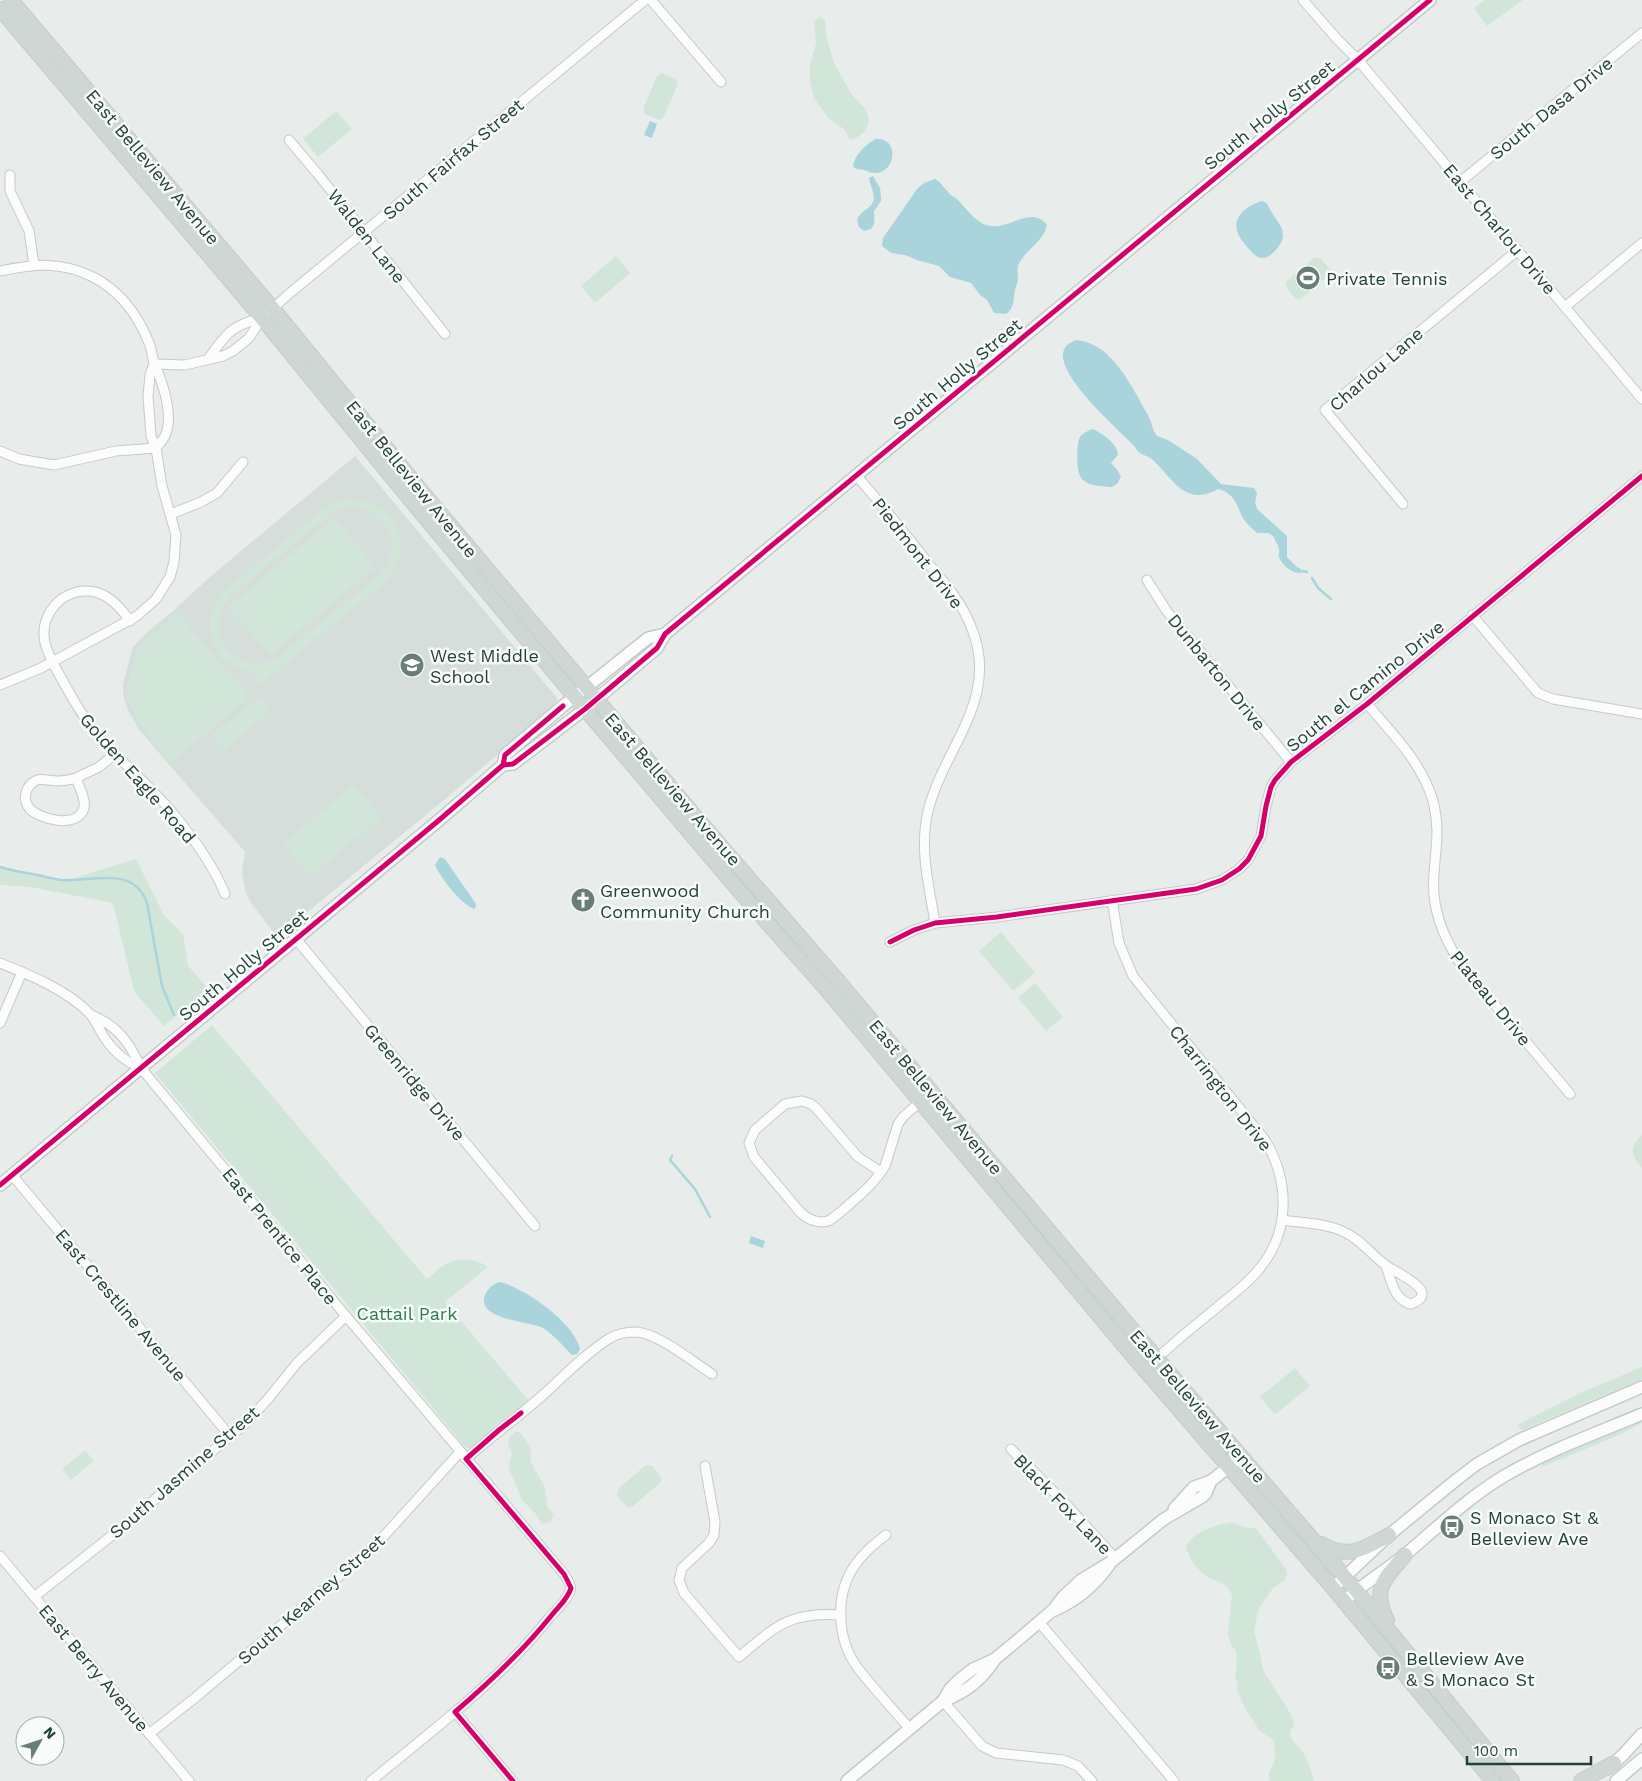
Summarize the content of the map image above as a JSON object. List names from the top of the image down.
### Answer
{
  "streets": {
    "main road": ["East Belleview Avenue"],
    "street": [
      "South Dasa Drive",
      "South Holly Street",
      "South Fairfax Street",
      "East Charlou Drive",
      "Walden Lane",
      "Charlou Lane",
      "Piedmont Drive",
      "Dunbarton Drive",
      "South el Camino Drive",
      "Golden Eagle Road",
      "Plateau Drive",
      "Greenridge Drive",
      "Charrington Drive",
      "East Prentice Place",
      "East Crestline Avenue",
      "South Jasmine Street",
      "Black Fox Lane",
      "South Kearney Street",
      "East Berry Avenue"
    ]
  },
  "crossings": [
    ["South Dasa Drive", "East Charlou Drive"],
    ["South Holly Street", "East Belleview Avenue"],
    ["South Holly Street", "East Charlou Drive"],
    ["South Holly Street", "Piedmont Drive"],
    ["South Holly Street", "Greenridge Drive"],
    ["South Holly Street", "East Prentice Place"],
    ["South Holly Street", "East Crestline Avenue"],
    ["South Fairfax Street", "East Belleview Avenue"],
    ["South Fairfax Street", "Walden Lane"],
    ["East Belleview Avenue", "Charrington Drive"],
    ["East Charlou Drive", "Charlou Lane"],
    ["Piedmont Drive", "South el Camino Drive"],
    ["Dunbarton Drive", "South el Camino Drive"],
    ["South el Camino Drive", "Plateau Drive"],
    ["South el Camino Drive", "Charrington Drive"],
    ["East Prentice Place", "South Jasmine Street"],
    ["East Prentice Place", "South Kearney Street"],
    ["East Crestline Avenue", "South Jasmine Street"],
    ["South Jasmine Street", "East Berry Avenue"],
    ["South Kearney Street", "East Berry Avenue"]
  ],
  "parks": ["Cattail Park"],
  "places": {
    "sports": ["Private Tennis"],
    "school or university": ["West Middle School"],
    "church": ["Greenwood Community Church"],
    "bus stop": ["S Monaco St & Belleview Ave", "Belleview Ave & S Monaco St"]
  },
  "scale_bar": "100 m",
  "north": "top right"
}
